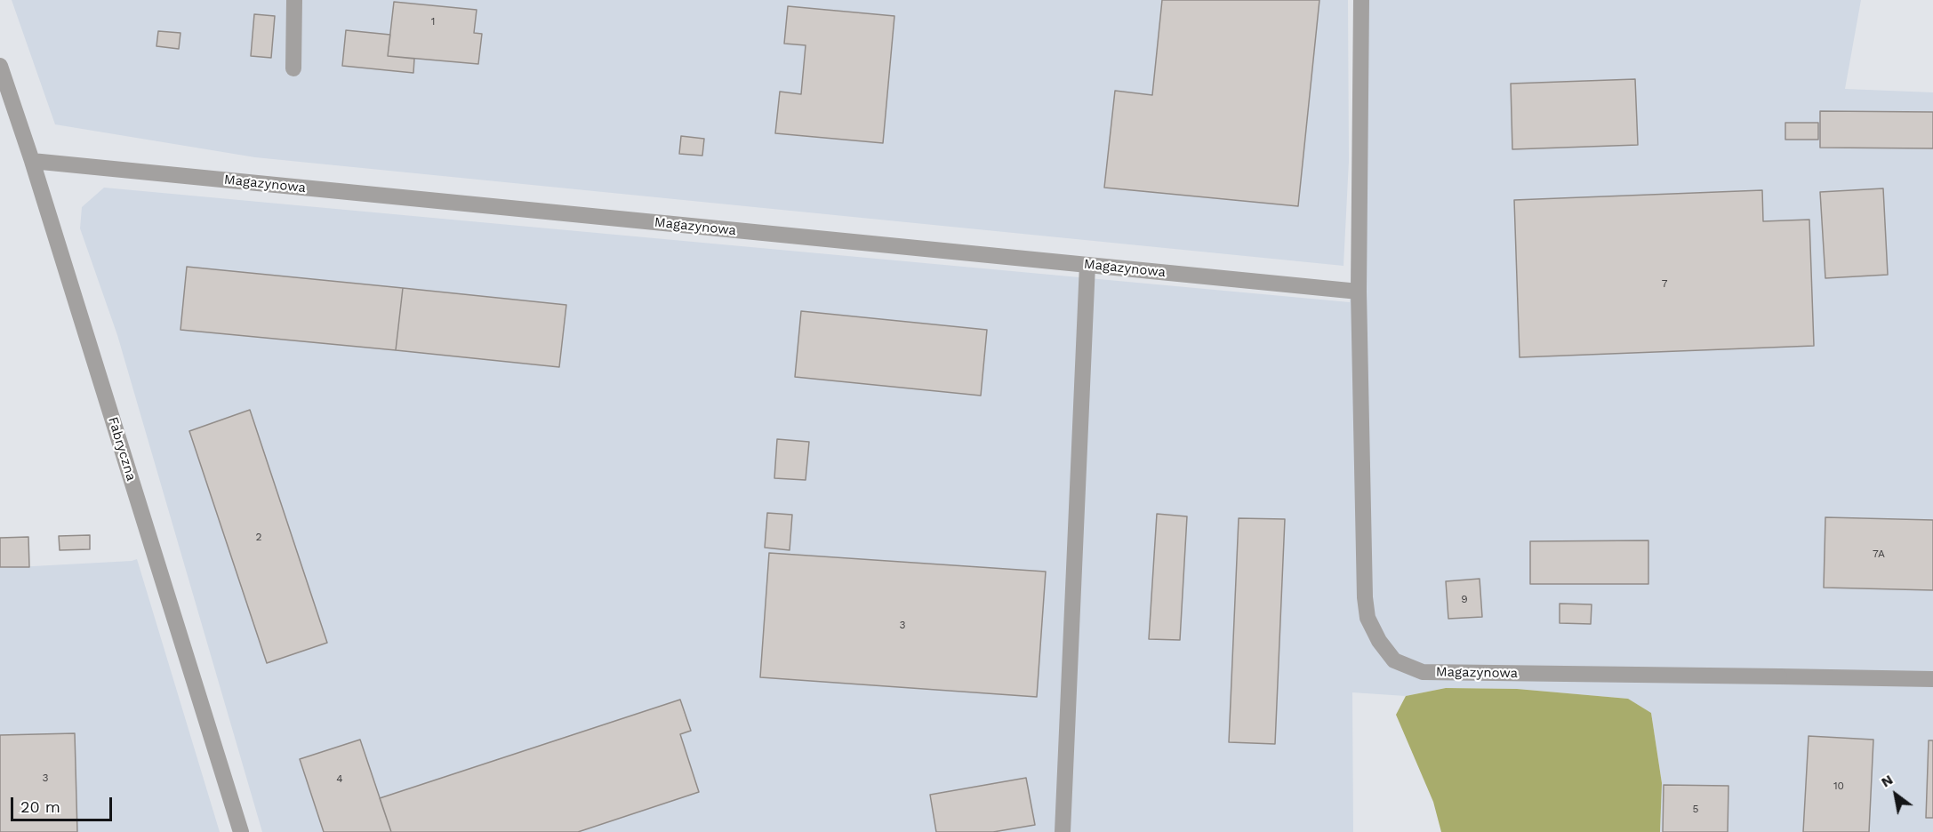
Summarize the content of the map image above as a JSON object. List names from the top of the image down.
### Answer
{
  "streets": {
    "street": ["Magazynowa", "Fabryczna"]
  },
  "crossings": [
    ["Magazynowa", "Fabryczna"]
  ],
  "house_numbers": [
    "1",
    "7",
    "2",
    "7A",
    "9",
    "3",
    "3",
    "4",
    "10",
    "5"
  ],
  "scale_bar": "20 m",
  "north": "top left"
}
